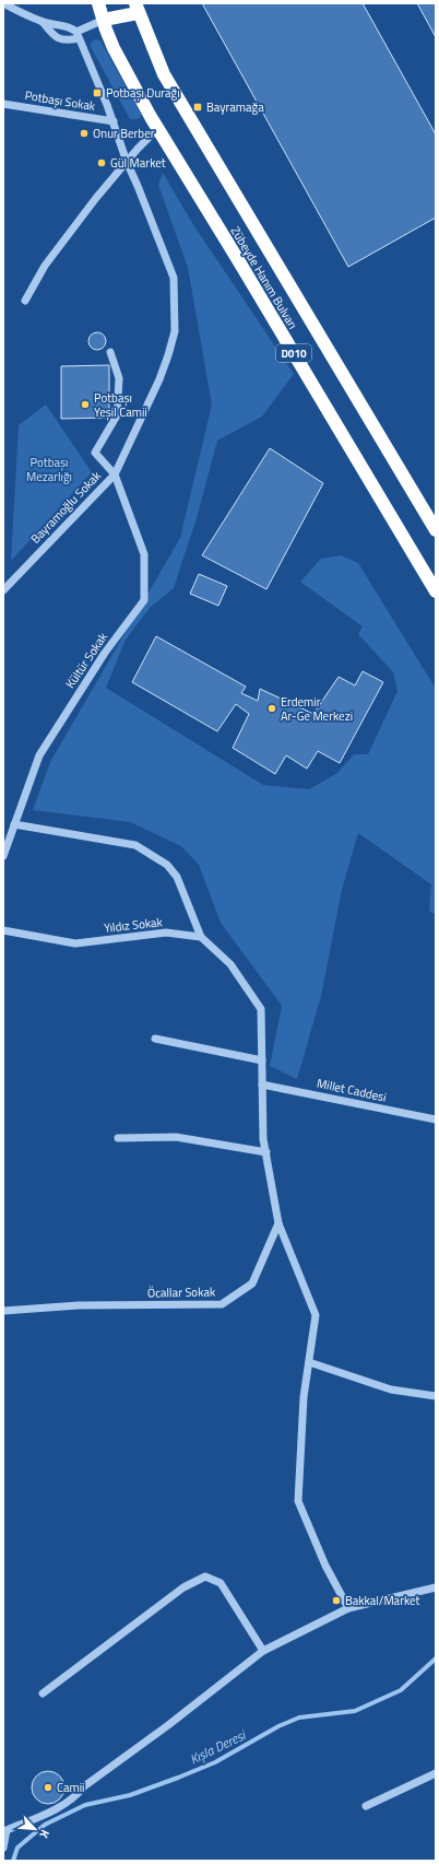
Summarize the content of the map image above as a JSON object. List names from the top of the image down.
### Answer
{
  "streets": {
    "highway": ["Zübeyde Hanım Bulvarı", "D010"],
    "street": [
      "Potbaşı Sokak",
      "Bayramoğlu Sokak",
      "Kültür Sokak",
      "Yıldız Sokak",
      "Millet Caddesi",
      "Öcallar Sokak"
    ]
  },
  "crossings": [
    ["Potbaşı Sokak", "Bayramoğlu Sokak"],
    ["Bayramoğlu Sokak", "Kültür Sokak"]
  ],
  "water": ["Kışla Deresi"],
  "parks": ["Potbaşı Mezarlığı"],
  "places": {
    "transit": ["Potbaşı Durağı", "Bayramağa"],
    "other": [
      "Onur Berber",
      "Gül Market",
      "Potbaşı Yeşil Camii",
      "Erdemir Ar-Ge Merkezi",
      "Bakkal/Market",
      "Camii"
    ]
  },
  "north": "bottom right"
}
